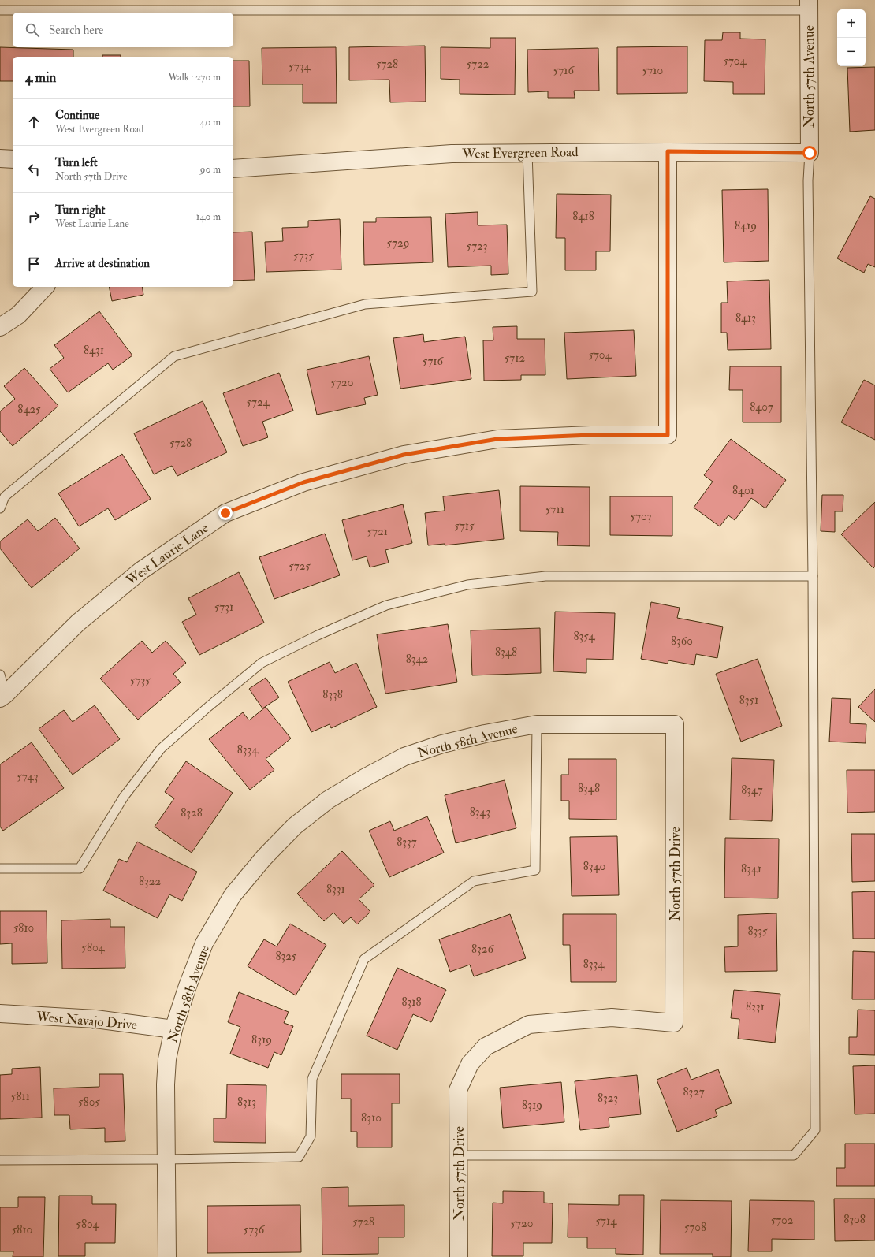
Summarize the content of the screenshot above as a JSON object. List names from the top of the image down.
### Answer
{
  "streets": {
    "street": [
      "North 57th Avenue",
      "West Evergreen Road",
      "West Laurie Lane",
      "North 58th Avenue",
      "North 57th Drive",
      "West Navajo Drive"
    ]
  },
  "crossings": [
    ["North 57th Avenue", "West Evergreen Road"],
    ["West Evergreen Road", "West Laurie Lane"],
    ["North 58th Avenue", "North 57th Drive"],
    ["North 58th Avenue", "West Navajo Drive"]
  ],
  "house_numbers": [
    "5704",
    "5728",
    "5722",
    "5734",
    "5716",
    "5710",
    "8418",
    "8419",
    "5729",
    "5723",
    "5735",
    "8413",
    "8431",
    "5704",
    "5712",
    "5716",
    "5720",
    "5724",
    "8407",
    "8425",
    "5728",
    "8401",
    "5711",
    "5703",
    "5715",
    "5721",
    "5725",
    "5731",
    "8354",
    "8360",
    "8348",
    "8342",
    "5735",
    "8338",
    "8351",
    "8334",
    "5743",
    "8348",
    "8347",
    "8343",
    "8328",
    "8337",
    "8340",
    "8341",
    "8322",
    "8331",
    "5810",
    "8335",
    "5804",
    "8326",
    "8325",
    "8334",
    "8318",
    "8331",
    "8319",
    "8327",
    "5811",
    "8323",
    "5805",
    "8313",
    "8319",
    "8310",
    "8308",
    "5702",
    "5714",
    "5728",
    "5720",
    "5804",
    "5708",
    "5810",
    "5736"
  ],
  "page": {
    "map_buttons": ["+", "−"],
    "search": "Search here",
    "heading": ["4 min", "Walk · 270 m"],
    "list": [
      ["Continue", "West Evergreen Road", "40 m"],
      ["Turn left", "North 57th Drive", "90 m"],
      ["Turn right", "West Laurie Lane", "140 m"],
      "Arrive at destination"
    ]
  }
}
